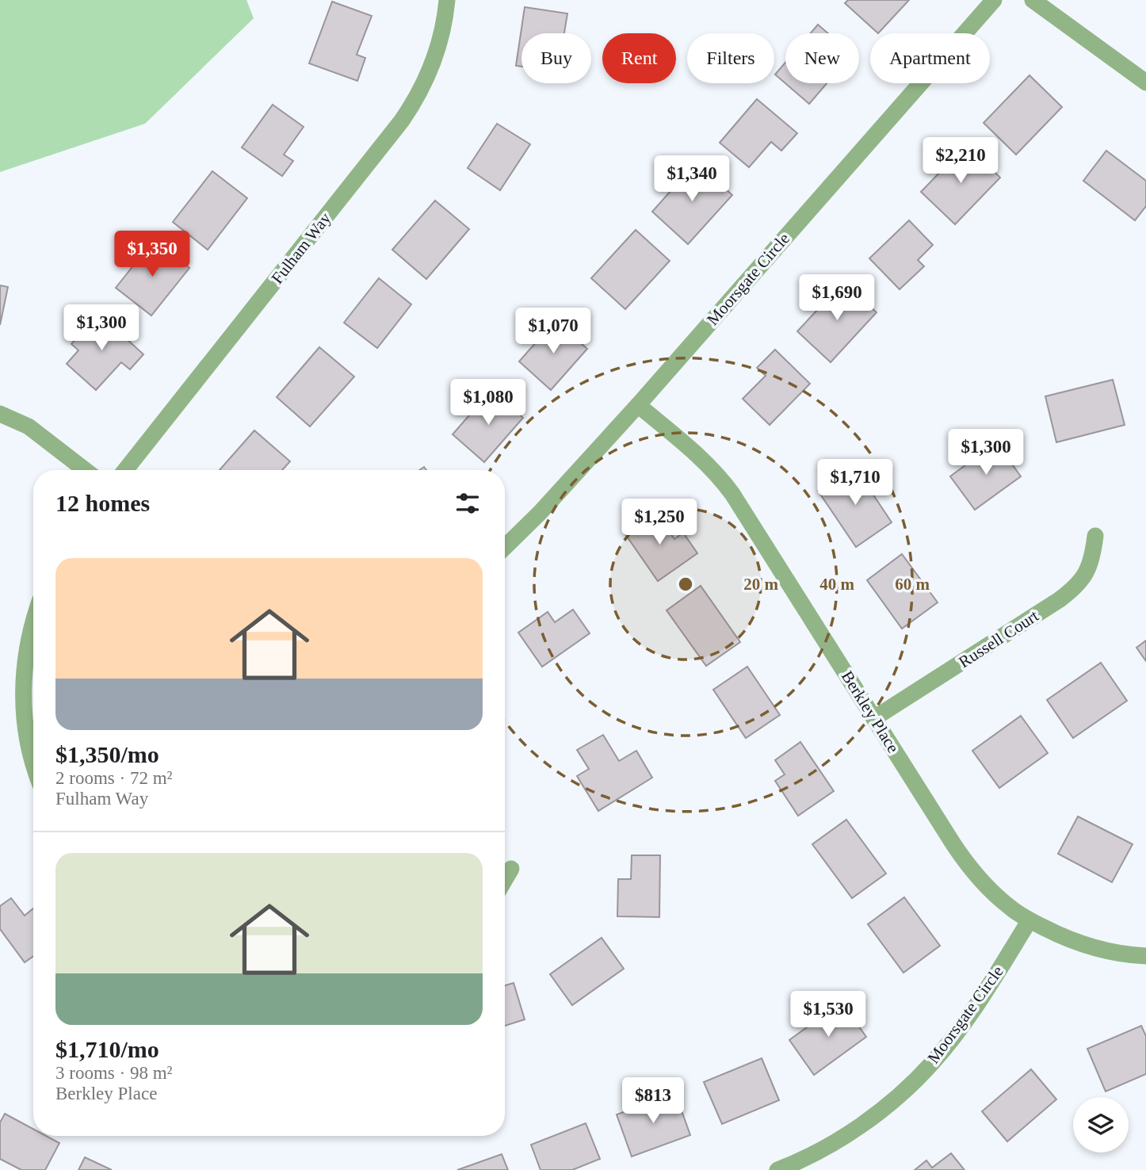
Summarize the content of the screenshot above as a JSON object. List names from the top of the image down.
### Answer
{
  "streets": {
    "street": [
      "Fulham Way",
      "Moorsgate Circle",
      "Russell Court",
      "Berkley Place"
    ]
  },
  "crossings": [
    ["Moorsgate Circle", "Berkley Place"],
    ["Russell Court", "Berkley Place"]
  ],
  "page": {
    "chip": [
      "Buy",
      "Rent",
      "Filters",
      "New",
      "Apartment"
    ],
    "price": [
      "$2,210",
      "$1,340",
      "$1,350",
      "$1,690",
      "$1,300",
      "$1,070",
      "$1,080",
      "$1,300",
      "$1,710",
      "$1,250",
      "$1,530",
      "$813"
    ],
    "heading": "12 homes",
    "list": [
      {
        "name": "$1,350/mo",
        "note": "2 rooms · 72 m² · Fulham Way"
      },
      {
        "name": "$1,710/mo",
        "note": "3 rooms · 98 m² · Berkley Place"
      }
    ]
  },
  "rings": ["20 m", "40 m", "60 m"]
}
